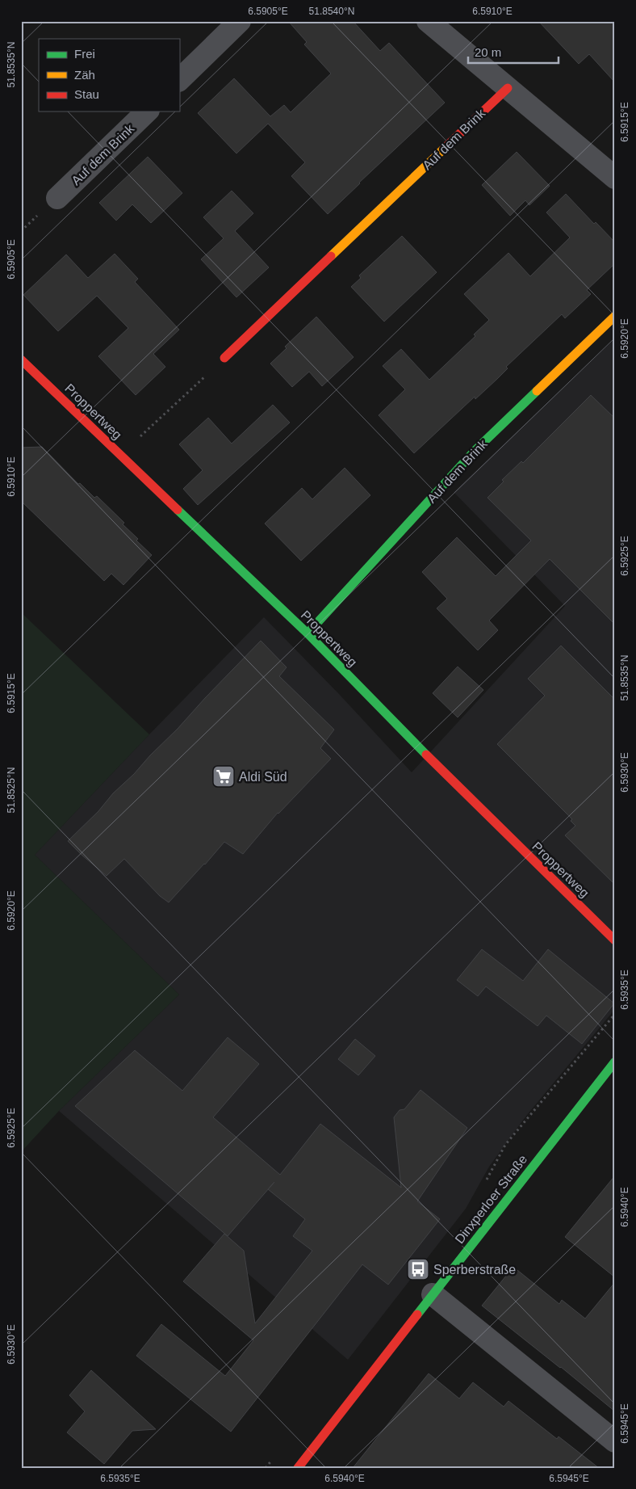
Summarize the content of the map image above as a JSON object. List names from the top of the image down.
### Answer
{
  "streets": {
    "street": ["Auf dem Brink", "Proppertweg", "Dinxperloer Straße"]
  },
  "crossings": [
    ["Auf dem Brink", "Proppertweg"]
  ],
  "places": {
    "supermarket": ["Aldi Süd"],
    "bus stop": ["Sperberstraße"]
  },
  "legend": ["Frei", "Zäh", "Stau"],
  "scale_bar": "20 m",
  "coordinates": [
    "6.5905°E",
    "51.8540°N",
    "6.5910°E",
    "51.8535°N",
    "6.5915°E",
    "6.5920°E",
    "6.5925°E",
    "6.5930°E",
    "51.8525°N",
    "6.5935°E",
    "6.5940°E",
    "6.5945°E"
  ]
}
